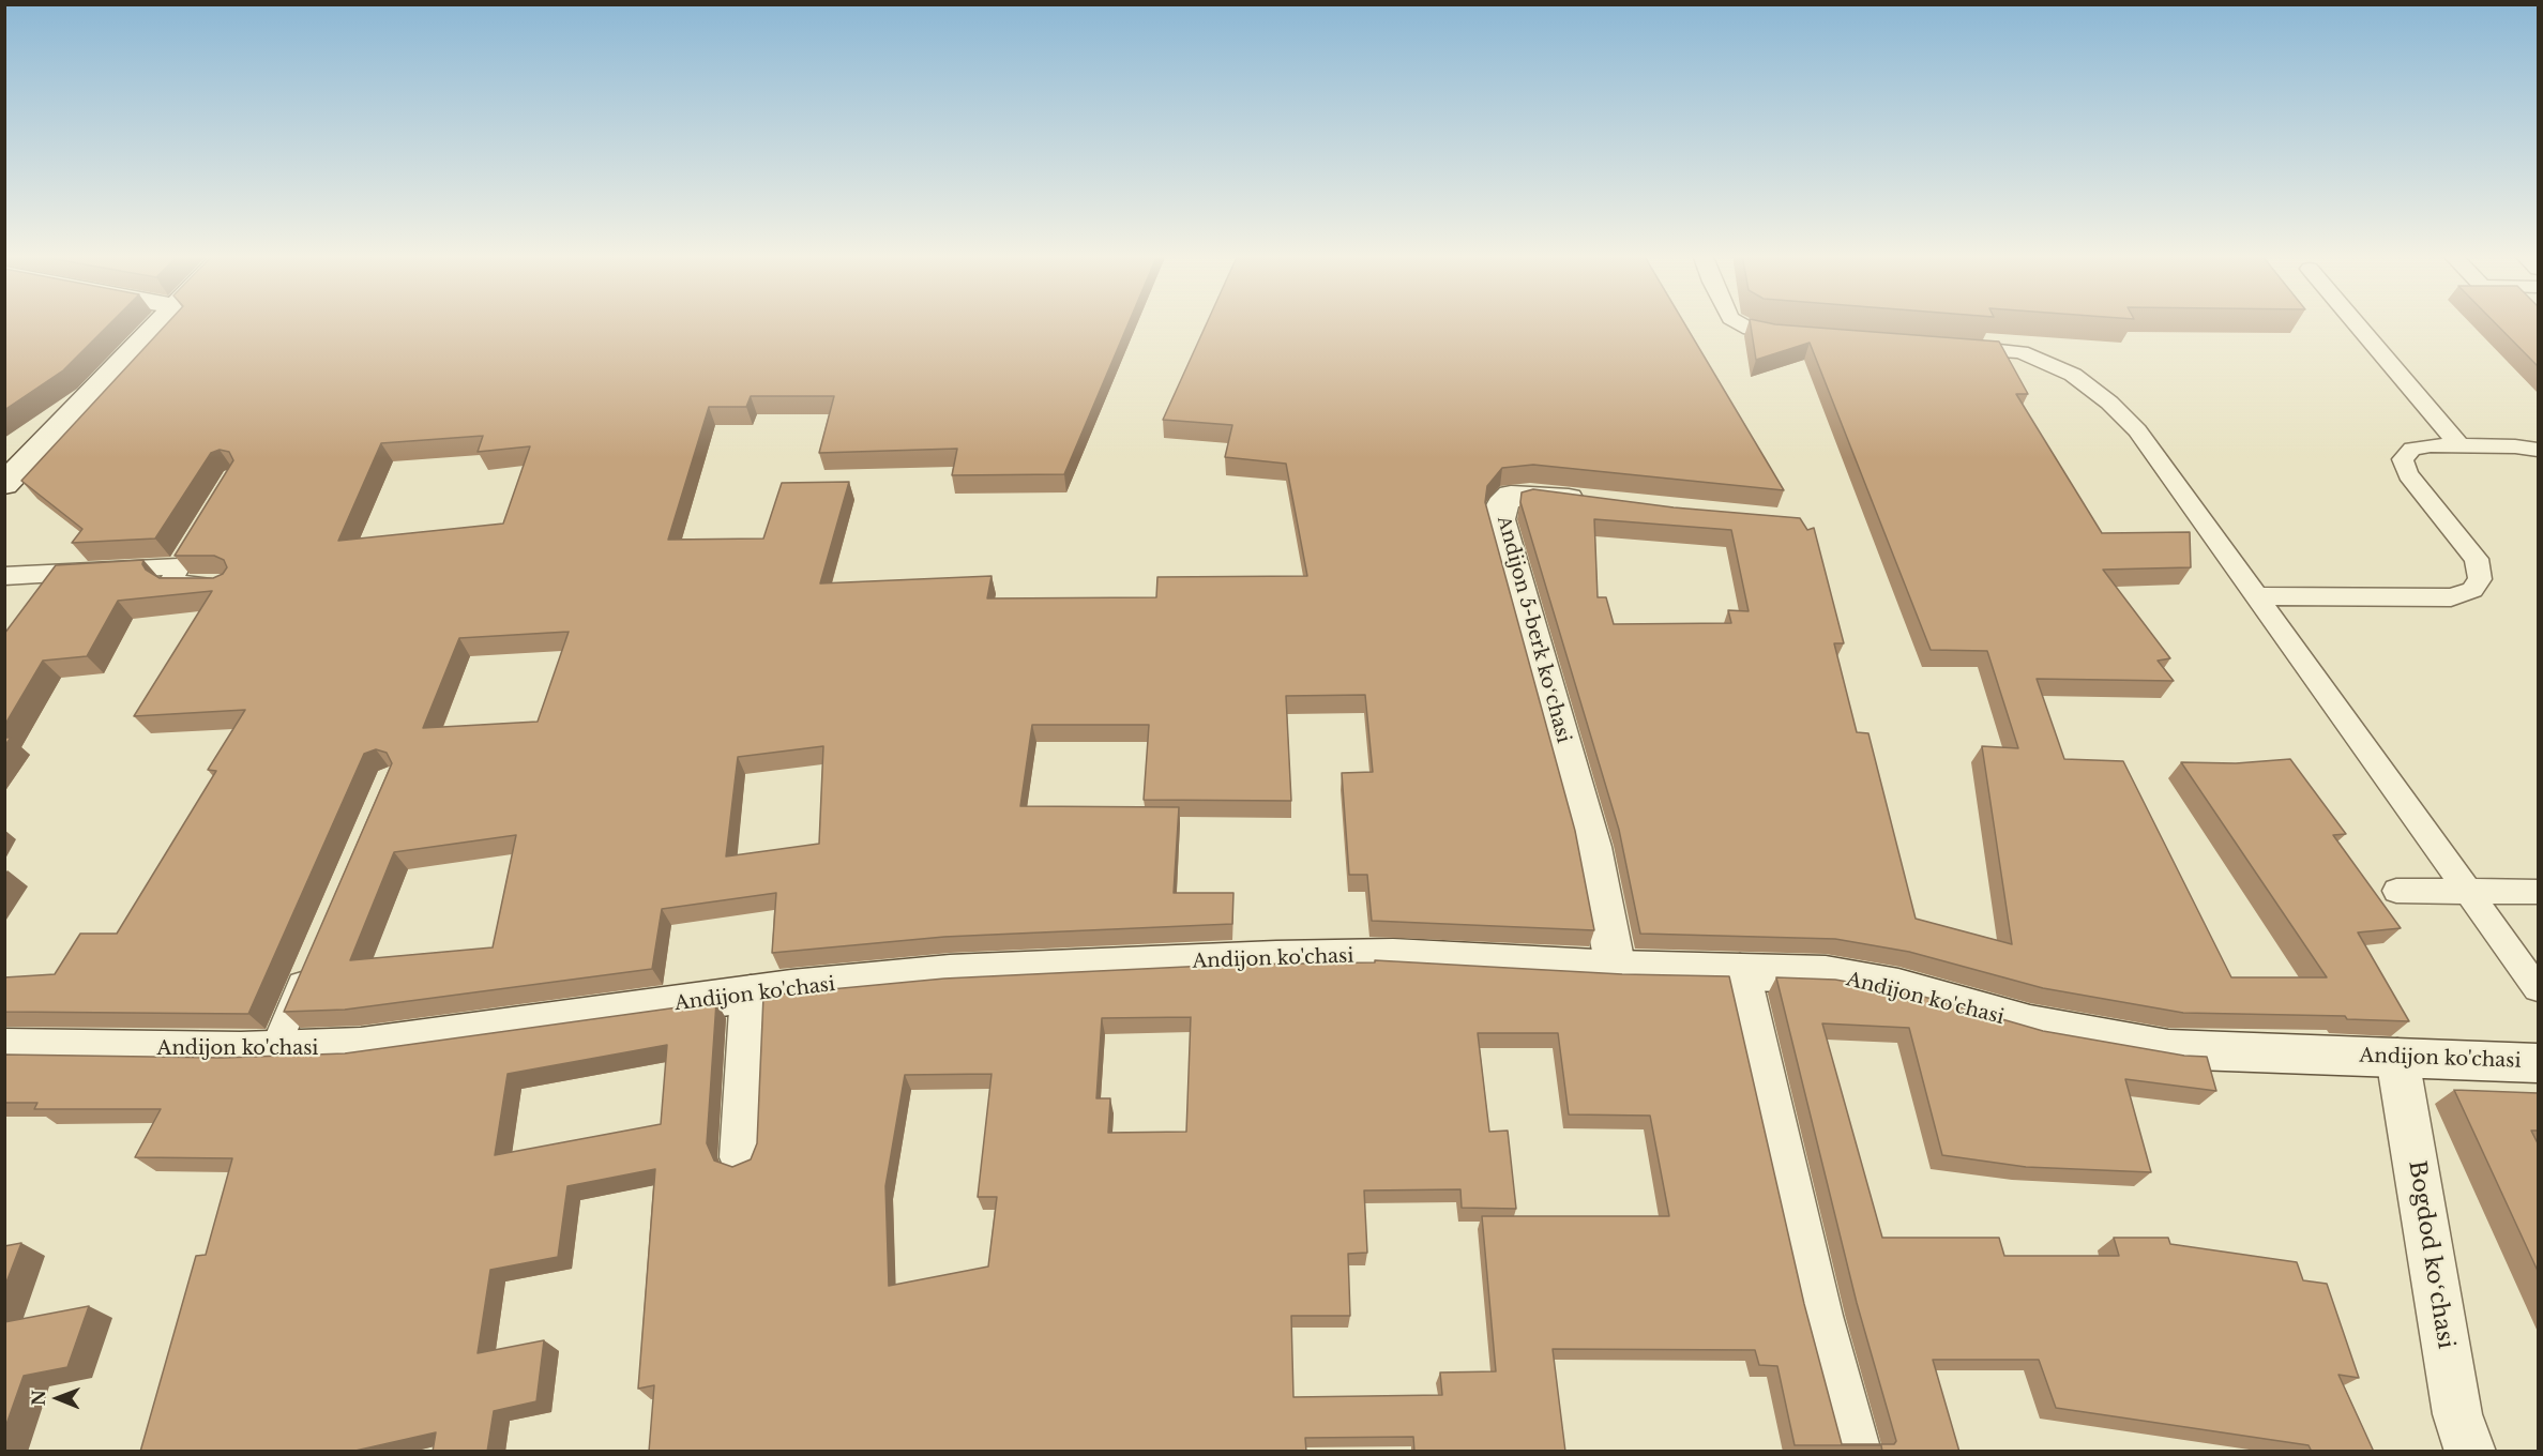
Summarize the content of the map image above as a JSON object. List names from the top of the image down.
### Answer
{
  "streets": {
    "street": ["Аndijon 5-berk koʻchasi", "Andijon ko'chasi", "Bogdod koʻchasi"]
  },
  "crossings": [
    ["Аndijon 5-berk koʻchasi", "Andijon ko'chasi"],
    ["Andijon ko'chasi", "Bogdod koʻchasi"]
  ],
  "north": "left"
}
